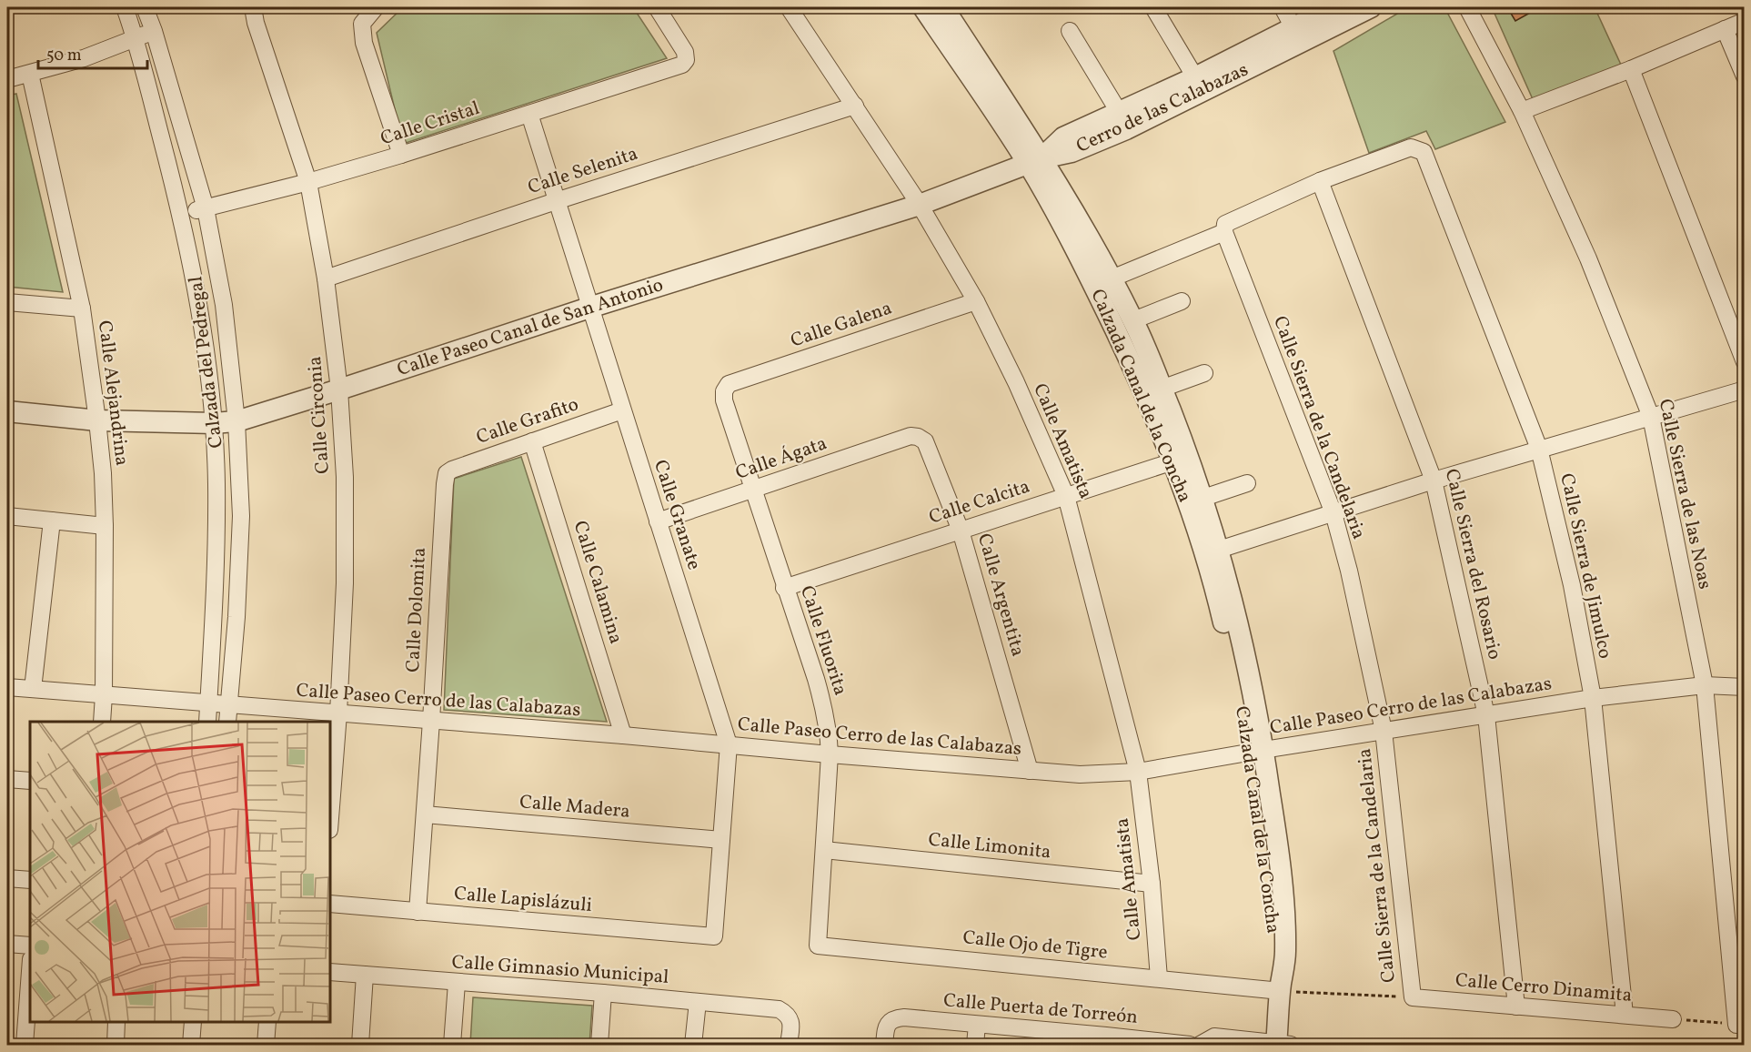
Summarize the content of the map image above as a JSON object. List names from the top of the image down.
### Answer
{
  "streets": {
    "street": [
      "Cerro de las Calabazas",
      "Calle Cristal",
      "Calle Selenita",
      "Calle Galena",
      "Calle Paseo Canal de San Antonio",
      "Calzada del Pedregal",
      "Calle Alejandrina",
      "Calzada Canal de la Concha",
      "Calle Circonia",
      "Calle Grafito",
      "Calle Sierra de la Candelaria",
      "Calle Amatista",
      "Calle Ágata",
      "Calle Sierra de las Noas",
      "Calle Calcita",
      "Calle Granate",
      "Calle Sierra del Rosario",
      "Calle Sierra de Jimulco",
      "Calle Calamina",
      "Calle Argentita",
      "Calle Dolomita",
      "Calle Fluorita",
      "Calle Paseo Cerro de las Calabazas",
      "Calle Madera",
      "Calle Limonita",
      "Calle Lapislázuli",
      "Calle Ojo de Tigre",
      "Calle Gimnasio Municipal",
      "Calle Cerro Dinamita",
      "Calle Puerta de Torreón"
    ]
  },
  "crossings": [
    ["Cerro de las Calabazas", "Calle Paseo Canal de San Antonio"],
    ["Cerro de las Calabazas", "Calzada Canal de la Concha"],
    ["Calle Cristal", "Calzada del Pedregal"],
    ["Calle Cristal", "Calle Circonia"],
    ["Calle Cristal", "Calle Granate"],
    ["Calle Selenita", "Calle Circonia"],
    ["Calle Selenita", "Calle Amatista"],
    ["Calle Selenita", "Calle Granate"],
    ["Calle Galena", "Calle Amatista"],
    ["Calle Galena", "Calle Fluorita"],
    ["Calle Paseo Canal de San Antonio", "Calzada del Pedregal"],
    ["Calle Paseo Canal de San Antonio", "Calle Alejandrina"],
    ["Calle Paseo Canal de San Antonio", "Calzada Canal de la Concha"],
    ["Calle Paseo Canal de San Antonio", "Calle Circonia"],
    ["Calle Paseo Canal de San Antonio", "Calle Amatista"],
    ["Calle Paseo Canal de San Antonio", "Calle Granate"],
    ["Calzada del Pedregal", "Calle Paseo Cerro de las Calabazas"],
    ["Calle Alejandrina", "Calle Paseo Cerro de las Calabazas"],
    ["Calzada Canal de la Concha", "Calle Calcita"],
    ["Calzada Canal de la Concha", "Calle Paseo Cerro de las Calabazas"],
    ["Calzada Canal de la Concha", "Calle Ojo de Tigre"],
    ["Calle Circonia", "Calle Paseo Cerro de las Calabazas"],
    ["Calle Grafito", "Calle Granate"],
    ["Calle Grafito", "Calle Calamina"],
    ["Calle Grafito", "Calle Dolomita"],
    ["Calle Sierra de la Candelaria", "Calle Paseo Cerro de las Calabazas"],
    ["Calle Sierra de la Candelaria", "Calle Cerro Dinamita"],
    ["Calle Amatista", "Calle Calcita"],
    ["Calle Amatista", "Calle Paseo Cerro de las Calabazas"],
    ["Calle Amatista", "Calle Limonita"],
    ["Calle Amatista", "Calle Ojo de Tigre"],
    ["Calle Ágata", "Calle Granate"],
    ["Calle Ágata", "Calle Argentita"],
    ["Calle Ágata", "Calle Fluorita"],
    ["Calle Sierra de las Noas", "Calle Paseo Cerro de las Calabazas"],
    ["Calle Calcita", "Calle Argentita"],
    ["Calle Calcita", "Calle Fluorita"],
    ["Calle Granate", "Calle Paseo Cerro de las Calabazas"],
    ["Calle Granate", "Calle Madera"],
    ["Calle Granate", "Calle Lapislázuli"],
    ["Calle Sierra del Rosario", "Calle Sierra de Jimulco"],
    ["Calle Sierra del Rosario", "Calle Paseo Cerro de las Calabazas"],
    ["Calle Sierra del Rosario", "Calle Cerro Dinamita"],
    ["Calle Sierra de Jimulco", "Calle Paseo Cerro de las Calabazas"],
    ["Calle Sierra de Jimulco", "Calle Cerro Dinamita"],
    ["Calle Calamina", "Calle Paseo Cerro de las Calabazas"],
    ["Calle Argentita", "Calle Paseo Cerro de las Calabazas"],
    ["Calle Dolomita", "Calle Paseo Cerro de las Calabazas"],
    ["Calle Dolomita", "Calle Madera"],
    ["Calle Dolomita", "Calle Lapislázuli"],
    ["Calle Fluorita", "Calle Paseo Cerro de las Calabazas"],
    ["Calle Fluorita", "Calle Limonita"],
    ["Calle Fluorita", "Calle Ojo de Tigre"]
  ],
  "scale_bar": "50 m"
}
